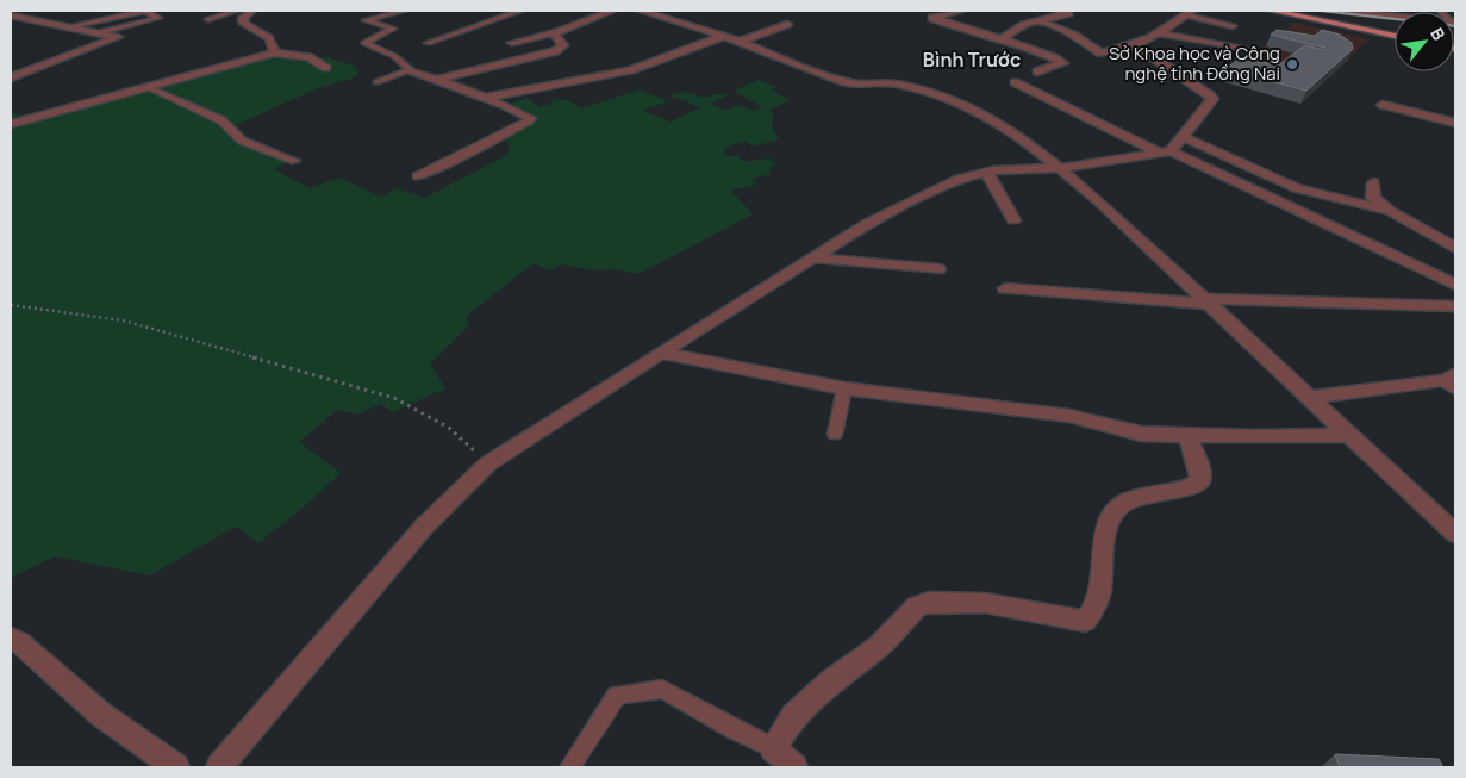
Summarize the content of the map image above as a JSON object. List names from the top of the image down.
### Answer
{
  "districts": ["Bình Trước"],
  "places": ["Sở Khoa học và Công nghệ tỉnh Đồng Nai"],
  "north": "top right"
}
